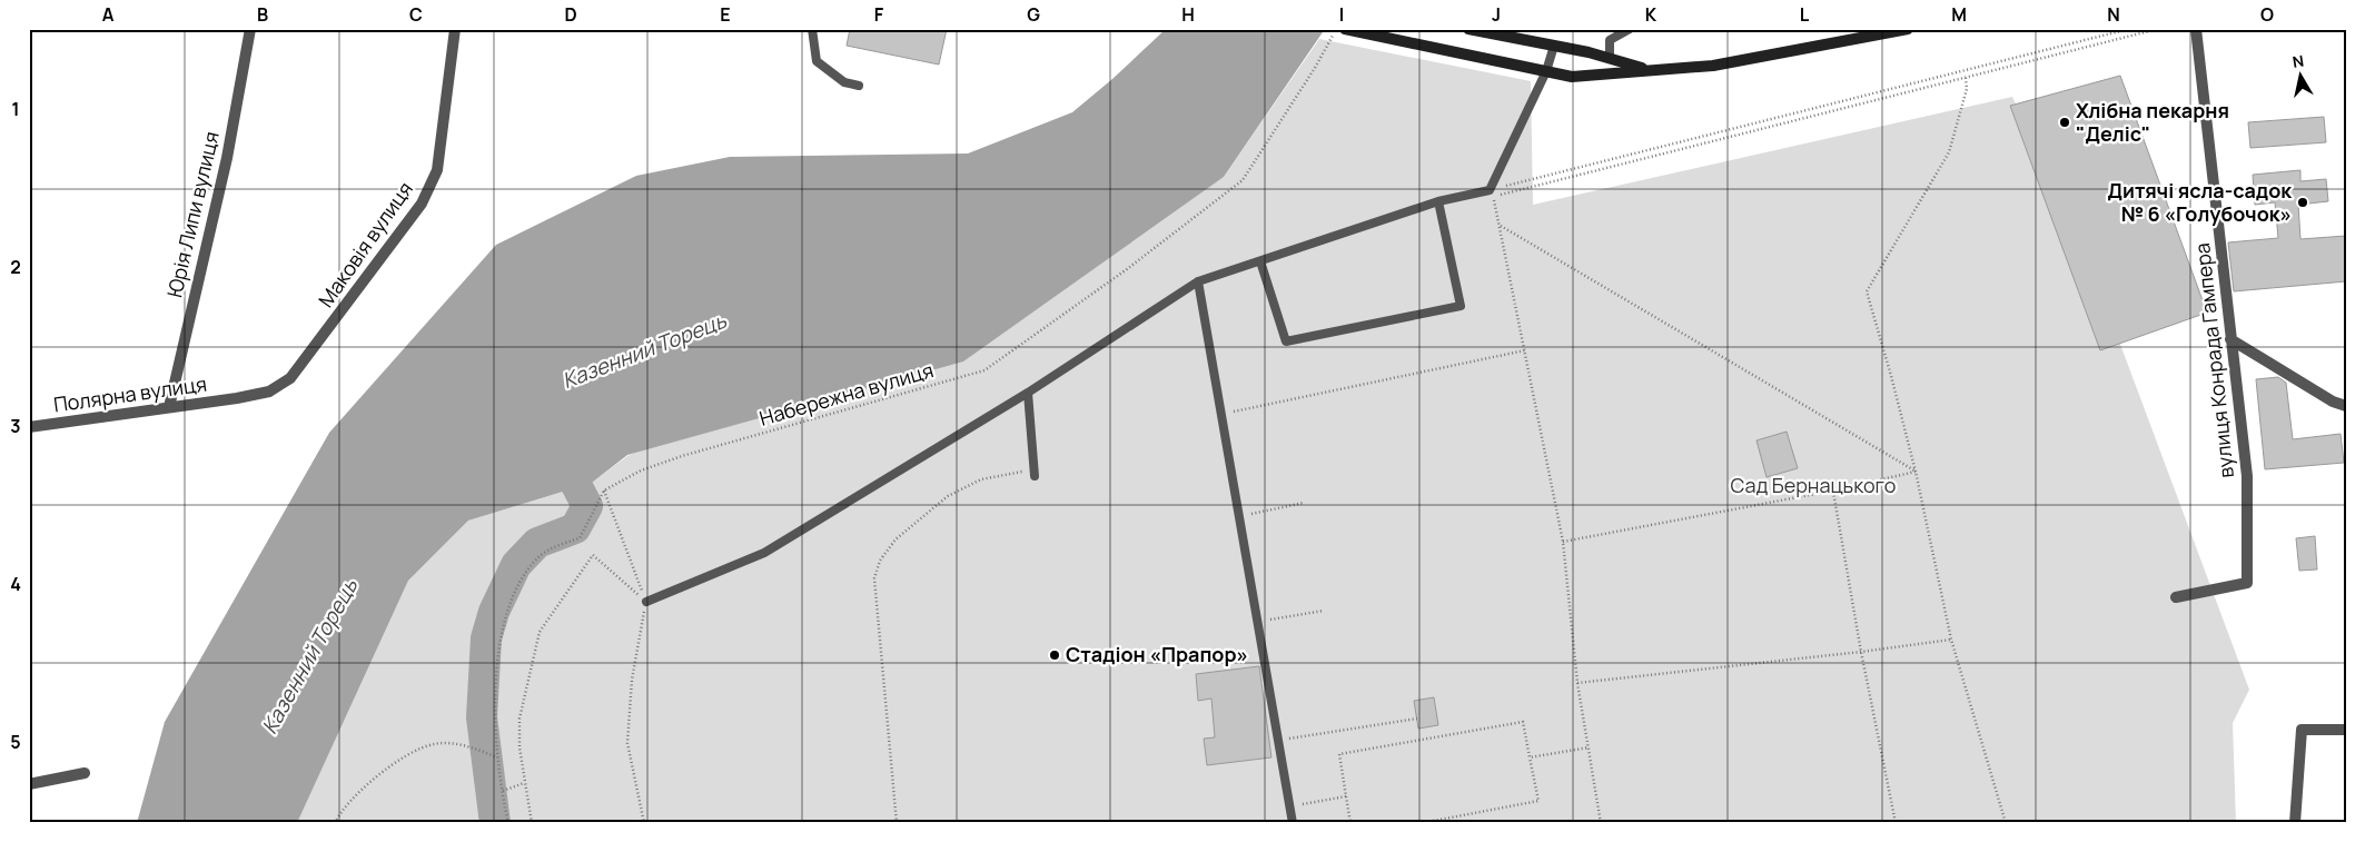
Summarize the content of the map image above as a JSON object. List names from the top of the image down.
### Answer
{
  "streets": {
    "street": [
      "Юрія Липи вулиця",
      "Маковія вулиця",
      "вулиця Конрада Гампера",
      "Полярна вулиця"
    ],
    "path": ["Набережна вулиця"]
  },
  "crossings": [
    ["Юрія Липи вулиця", "Полярна вулиця"],
    ["Маковія вулиця", "Полярна вулиця"]
  ],
  "water": ["Казенний Торець"],
  "parks": ["Сад Бернацького"],
  "places": ["Хлібна пекарня \"Деліс\"", "Дитячі ясла-садок № 6 «Голубочок»", "Стадіон «Прапор»"],
  "north": "top",
  "grid": {
    "columns": [
      "A",
      "B",
      "C",
      "D",
      "E",
      "F",
      "G",
      "H",
      "I",
      "J",
      "K",
      "L",
      "M",
      "N",
      "O"
    ],
    "rows": [
      "1",
      "2",
      "3",
      "4",
      "5"
    ]
  }
}
